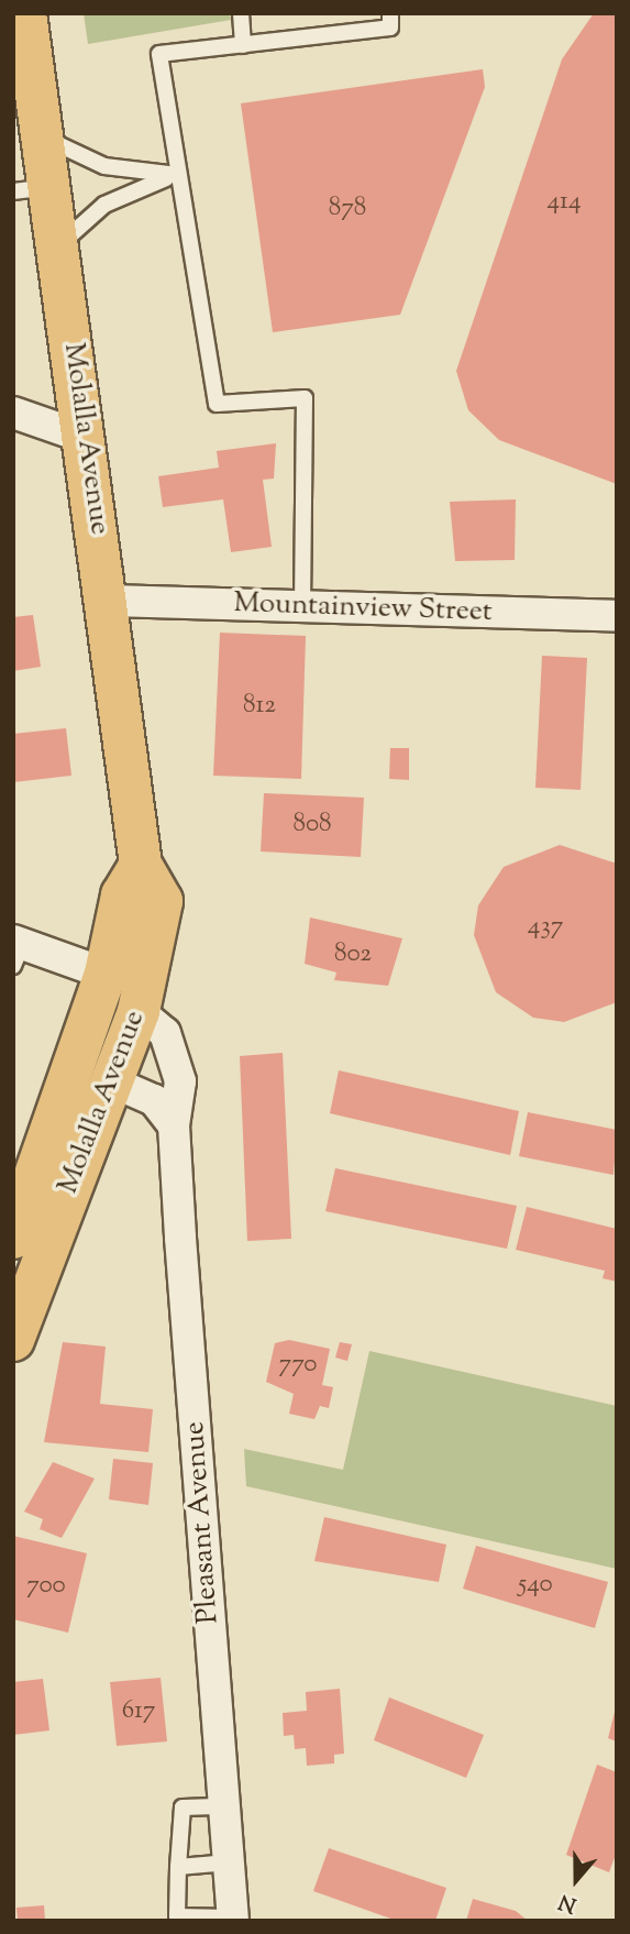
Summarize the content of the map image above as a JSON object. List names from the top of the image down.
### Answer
{
  "streets": {
    "main road": ["Molalla Avenue"],
    "street": ["Mountainview Street", "Pleasant Avenue"]
  },
  "crossings": [
    ["Molalla Avenue", "Mountainview Street"],
    ["Molalla Avenue", "Pleasant Avenue"]
  ],
  "house_numbers": [
    "414",
    "878",
    "812",
    "808",
    "437",
    "802",
    "770",
    "540",
    "700",
    "617"
  ],
  "north": "bottom"
}
